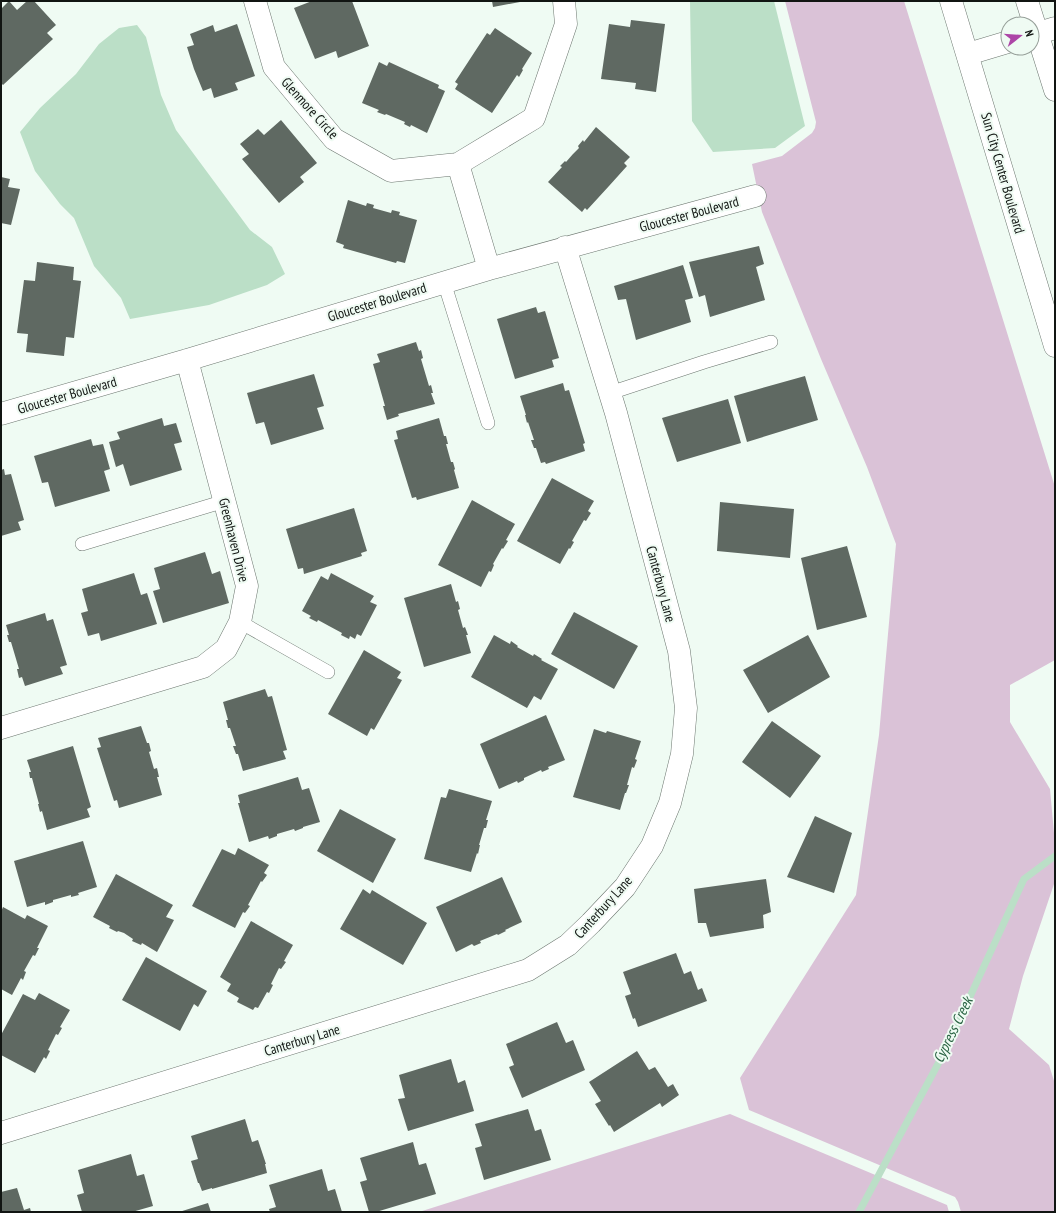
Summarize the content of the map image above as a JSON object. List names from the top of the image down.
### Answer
{
  "streets": {
    "street": [
      "Glenmore Circle",
      "Sun City Center Boulevard",
      "Gloucester Boulevard",
      "Greenhaven Drive",
      "Canterbury Lane"
    ]
  },
  "crossings": [
    ["Gloucester Boulevard", "Greenhaven Drive"],
    ["Gloucester Boulevard", "Canterbury Lane"]
  ],
  "water": ["Cypress Creek"],
  "north": "right"
}
